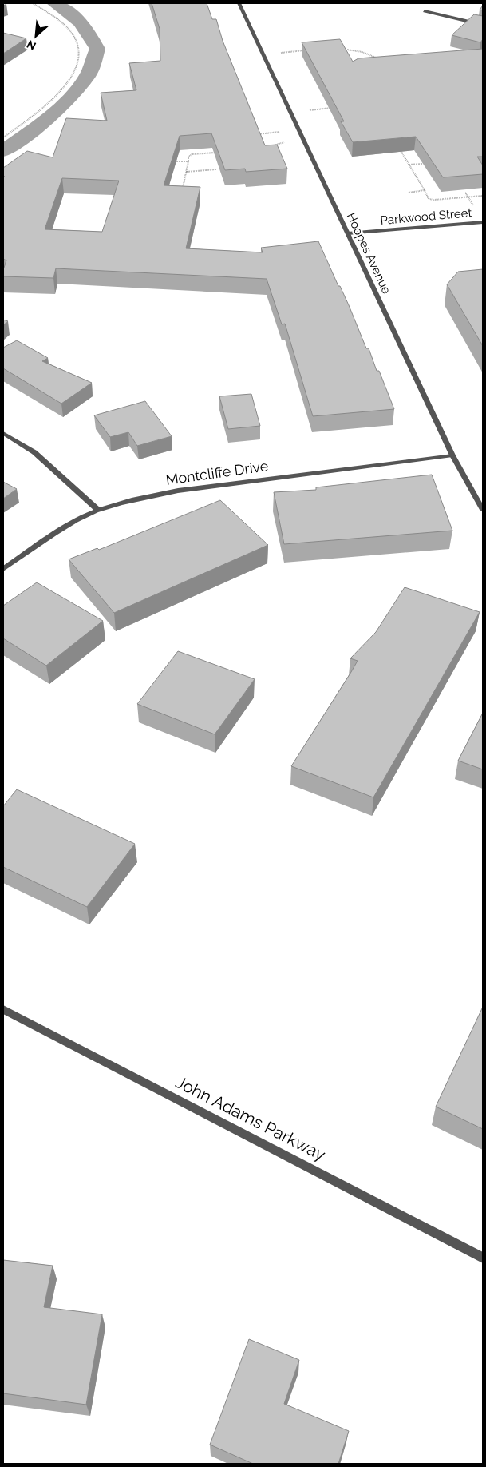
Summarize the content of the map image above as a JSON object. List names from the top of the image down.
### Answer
{
  "streets": {
    "street": [
      "Parkwood Street",
      "Hoopes Avenue",
      "Montcliffe Drive",
      "John Adams Parkway"
    ]
  },
  "crossings": [
    ["Parkwood Street", "Hoopes Avenue"],
    ["Hoopes Avenue", "Montcliffe Drive"]
  ],
  "north": "bottom left"
}
